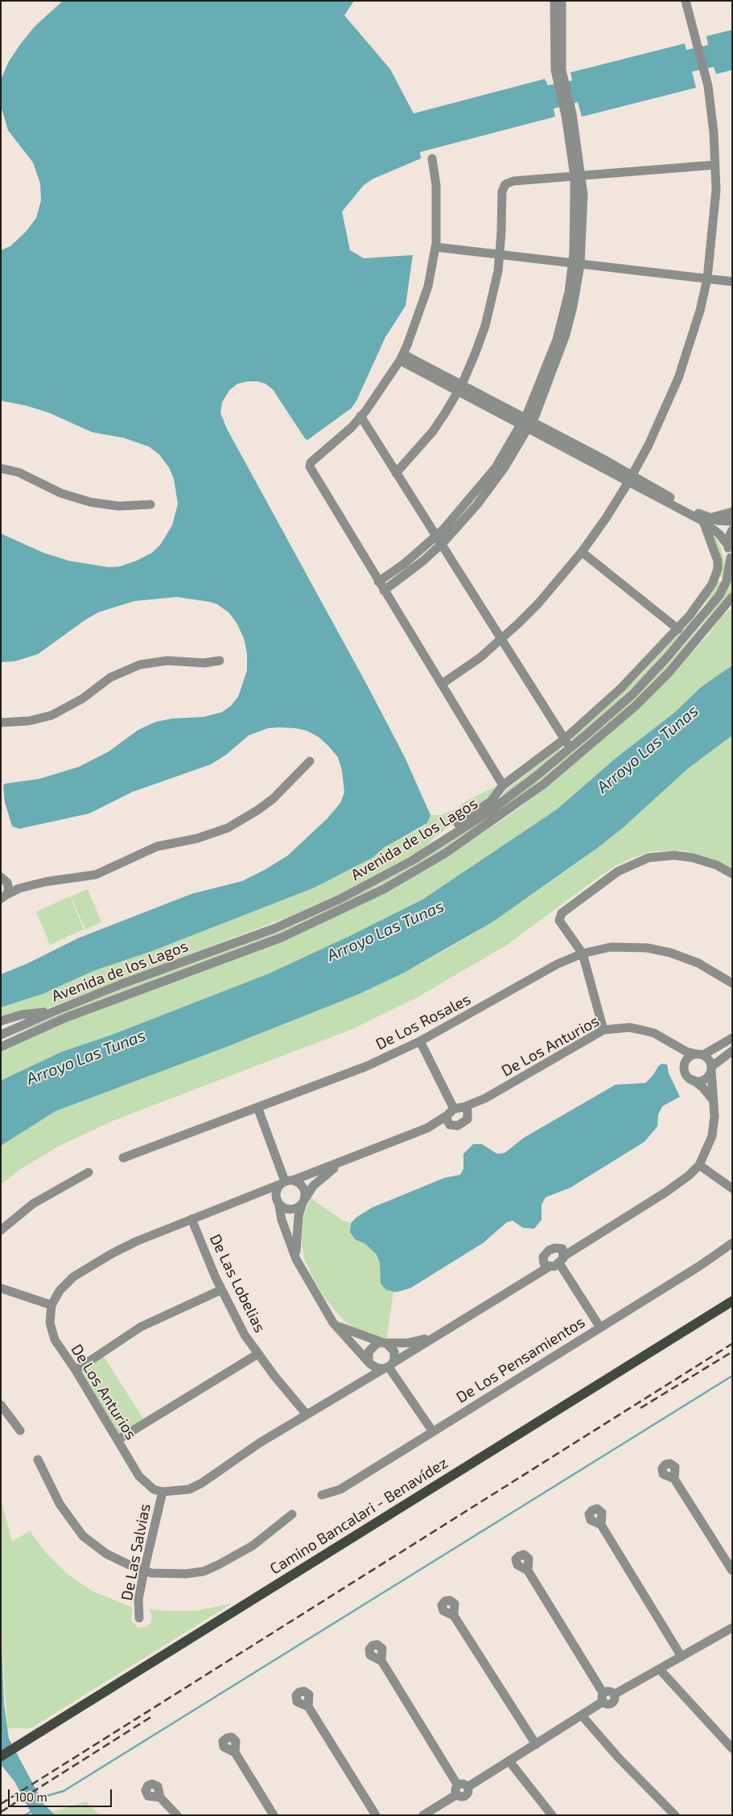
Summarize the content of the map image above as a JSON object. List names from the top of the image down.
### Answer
{
  "streets": {
    "main road": ["Camino Bancalari - Benavídez"],
    "street": [
      "Avenida de los Lagos",
      "De Los Rosales",
      "De Los Anturios",
      "De Las Lobelias",
      "De Los Pensamientos",
      "De Las Salvias"
    ]
  },
  "crossings": [
    ["De Los Anturios", "De Las Lobelias"],
    ["De Los Anturios", "De Las Salvias"]
  ],
  "water": ["Arroyo Las Tunas"],
  "scale_bar": "100 m"
}
